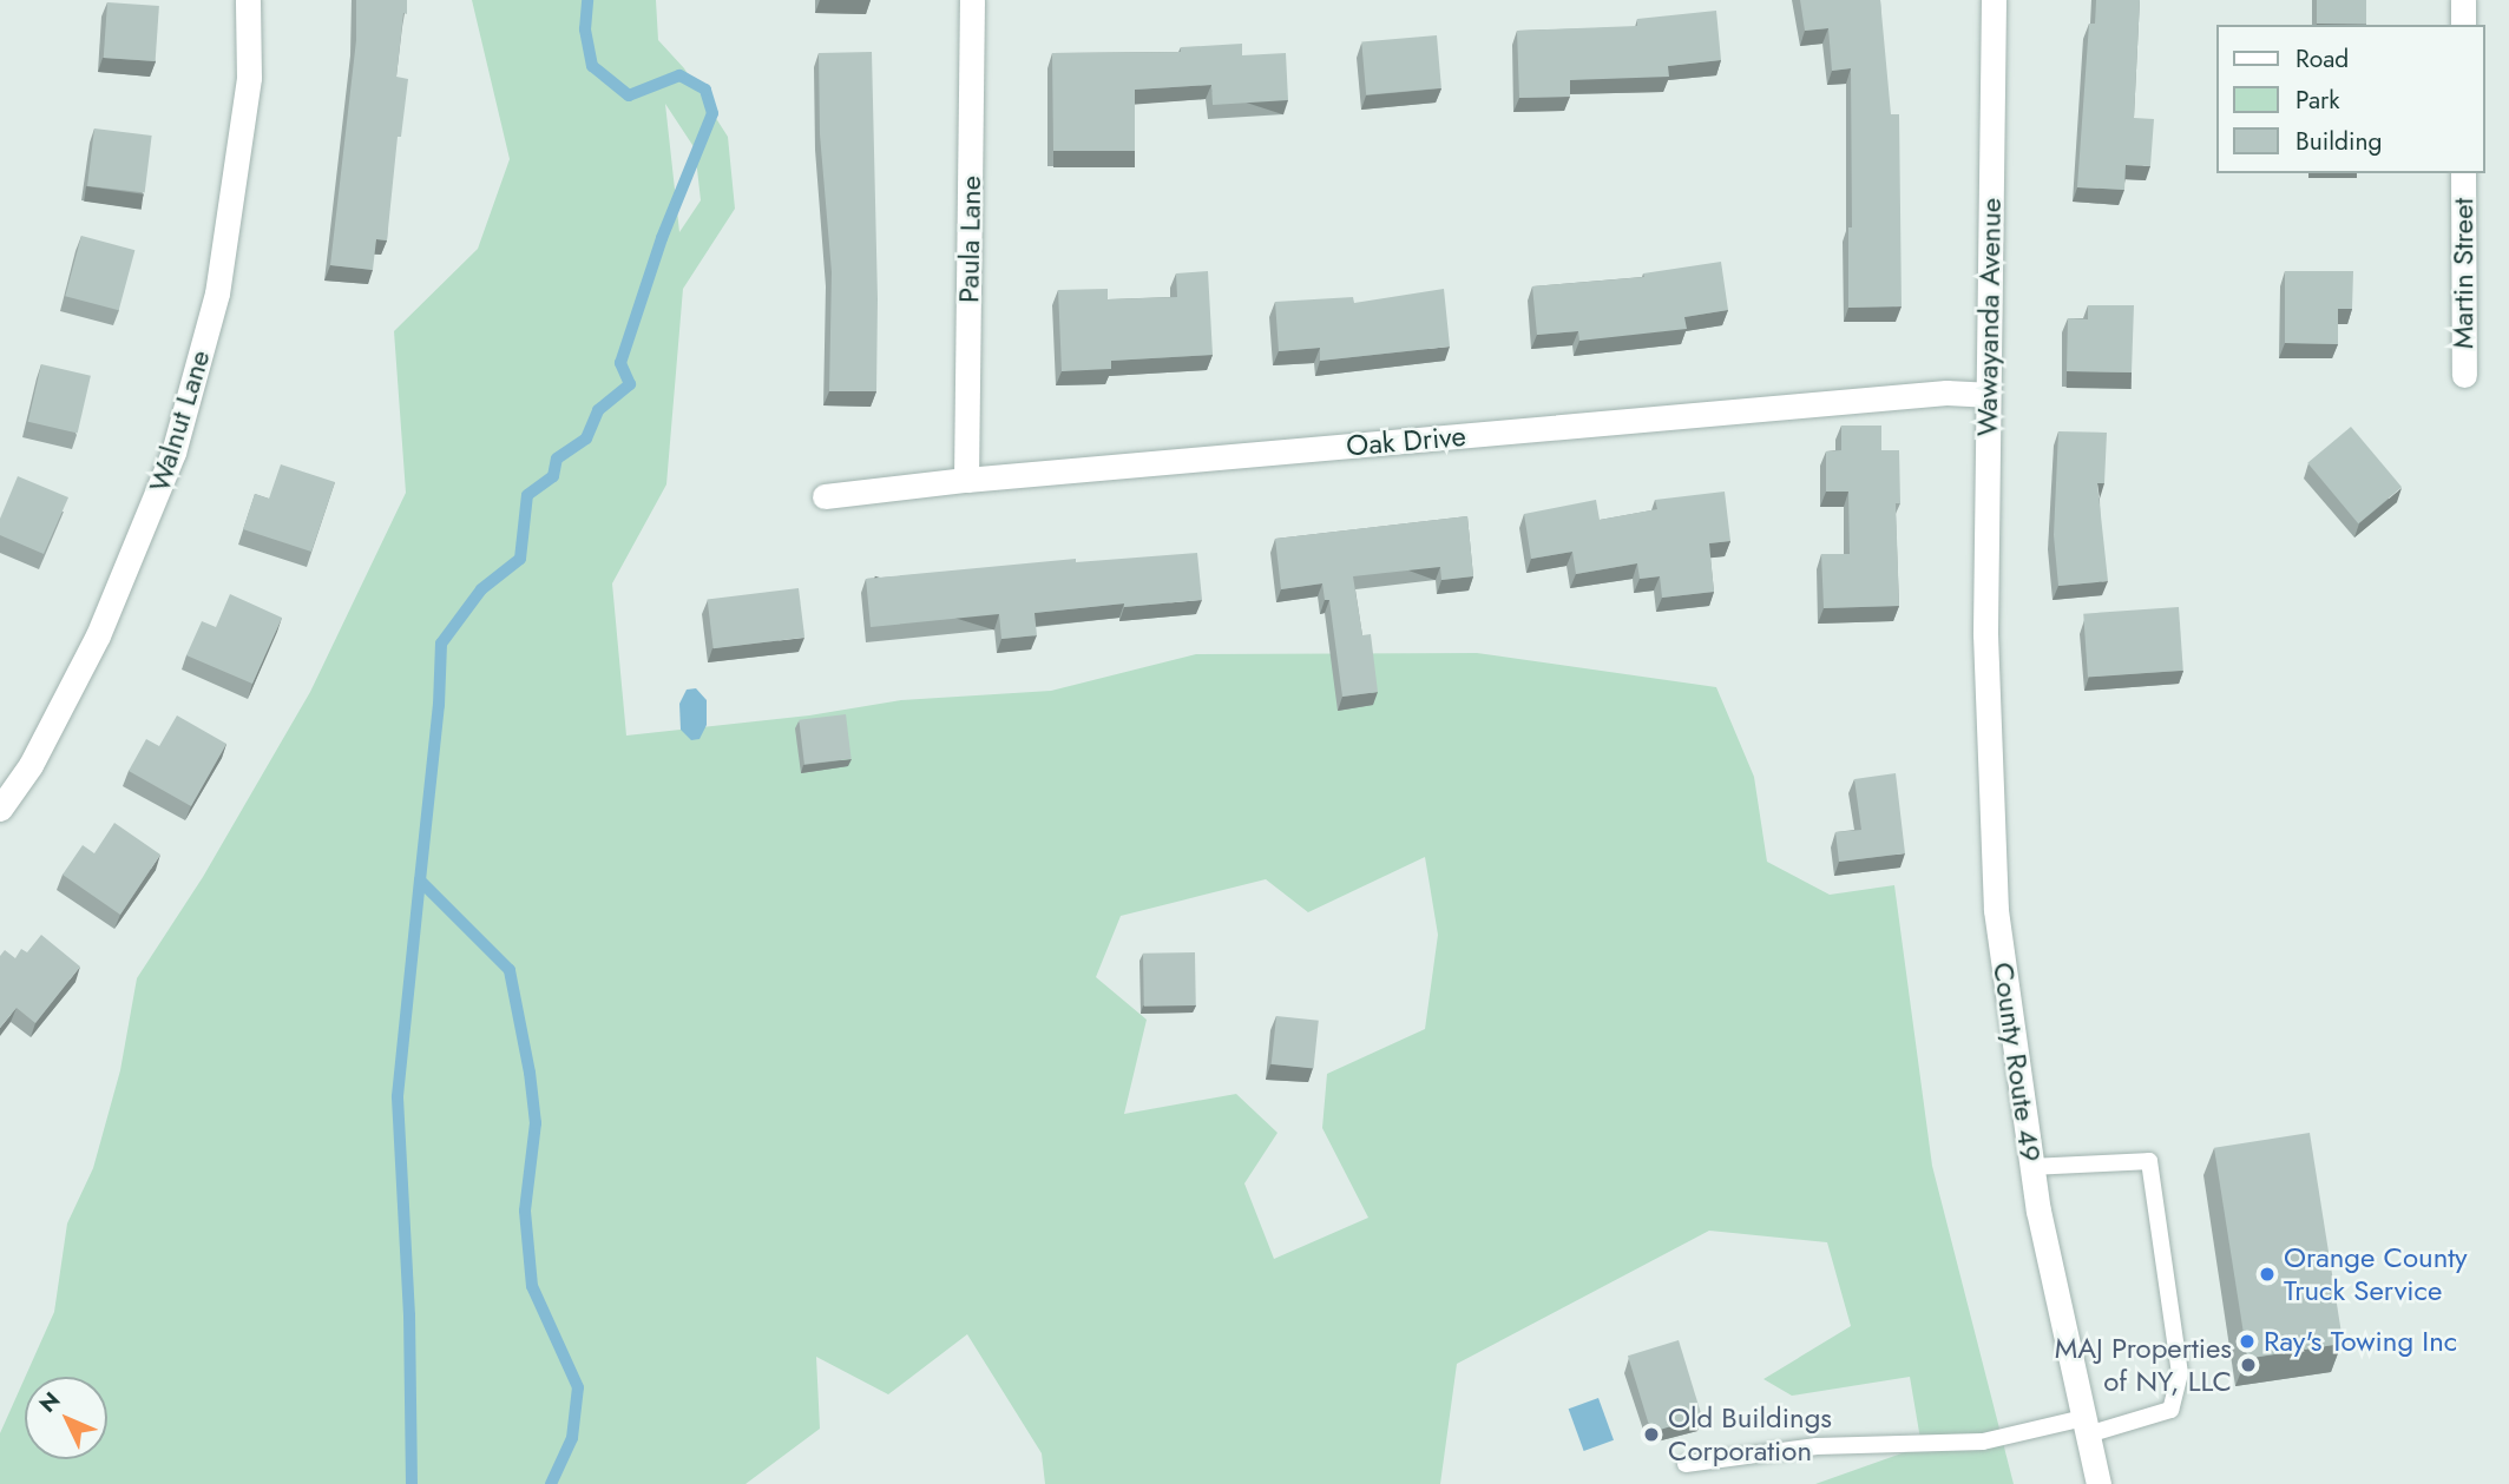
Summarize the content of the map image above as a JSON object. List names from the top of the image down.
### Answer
{
  "streets": {
    "street": [
      "Paula Lane",
      "Martin Street",
      "Wawayanda Avenue",
      "Walnut Lane",
      "Oak Drive",
      "County Route 49"
    ]
  },
  "crossings": [
    ["Paula Lane", "Oak Drive"],
    ["Wawayanda Avenue", "Oak Drive"],
    ["Wawayanda Avenue", "County Route 49"]
  ],
  "places": [
    "Orange County Truck Service",
    "Ray's Towing Inc",
    "MAJ Properties of NY, LLC",
    "Old Buildings Corporation"
  ],
  "legend": ["Road", "Park", "Building"],
  "north": "top left"
}
